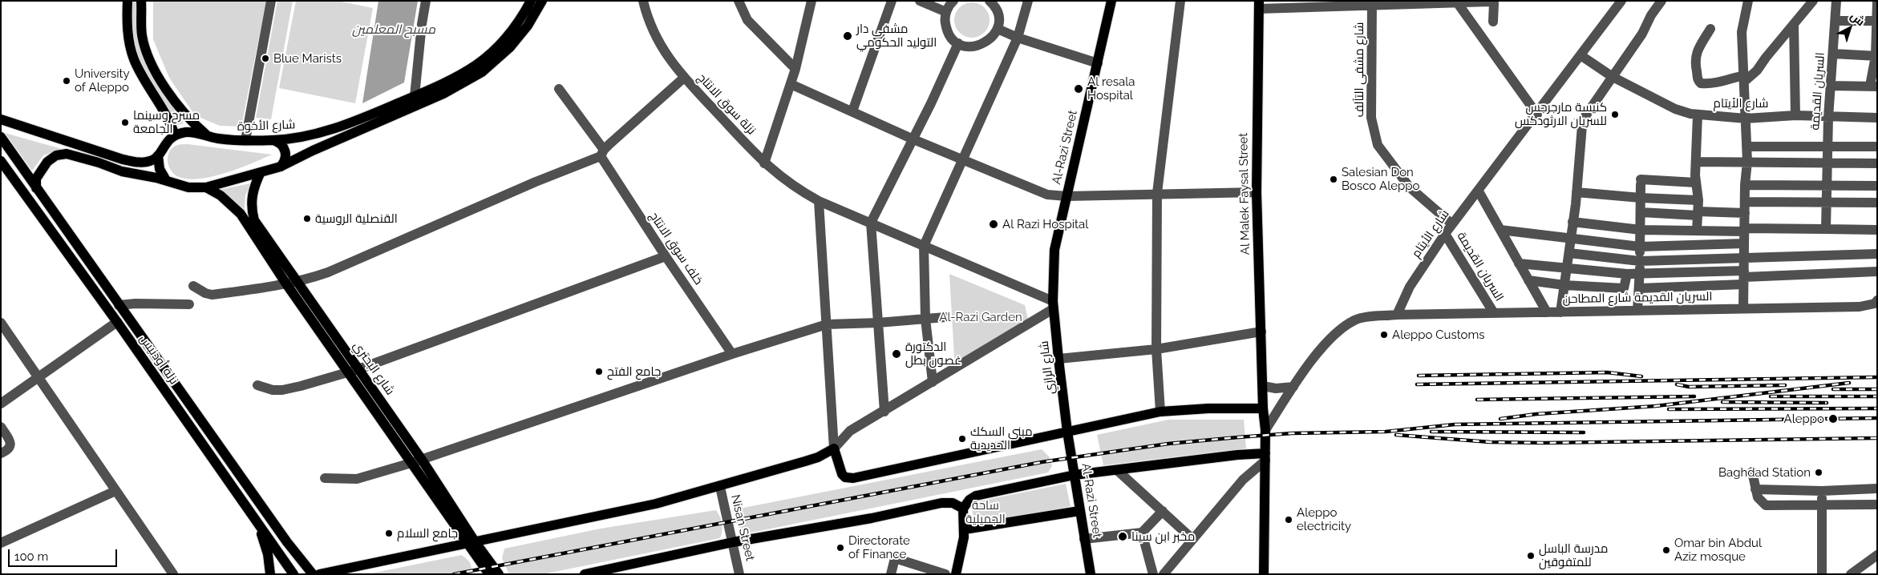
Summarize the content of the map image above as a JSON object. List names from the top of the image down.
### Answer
{
  "streets": {
    "main road": [
      "شارع الأخوة",
      "Al-Razi Street",
      "Al Malek Faysal Street",
      "نزلة أودنيس",
      "شارع الرازي",
      "شارع البحتري"
    ],
    "street": [
      "شارع مشفى التآلف",
      "السريان القديمة",
      "شارع الأيتام",
      "نزلة سوق الانتاج",
      "خلف سوق الانتاج",
      "السريان القديمة شارع المطاحن",
      "Nisan Street"
    ]
  },
  "crossings": [
    ["شارع مشفى التآلف", "شارع الأيتام"],
    ["شارع مشفى التآلف", "Al Malek Faysal Street"],
    ["السريان القديمة", "شارع الأيتام"],
    ["السريان القديمة", "السريان القديمة شارع المطاحن"],
    ["شارع الأيتام", "السريان القديمة شارع المطاحن"],
    ["نزلة سوق الانتاج", "Al-Razi Street"],
    ["نزلة سوق الانتاج", "شارع الرازي"],
    ["Al-Razi Street", "شارع الرازي"]
  ],
  "water": ["مسبح المعلمين"],
  "parks": ["Al-Razi Garden", "ساحة الجميلية"],
  "places": [
    "مشفى دار التوليد الحكومي",
    "Blue Marists",
    "University of Aleppo",
    "Al resala Hospital",
    "كنيسة مارجرجس للسريان الارثودكس",
    "مسرح وسينما الجامعة",
    "Salesian Don Bosco Aleppo",
    "القنصلية الروسية",
    "Al Razi Hospital",
    "Aleppo Customs",
    "الدكتورة غصون بطل",
    "جامع الفتح",
    "Aleppo",
    "مبنى السكك الحديدية",
    "Baghdad Station",
    "Aleppo electricity",
    "جامع السلام",
    "مخبر ابن سينا",
    "Directorate of Finance",
    "Omar bin Abdul Aziz mosque",
    "مدرسة الباسل للمتفوقين"
  ],
  "scale_bar": "100 m",
  "north": "top right"
}
